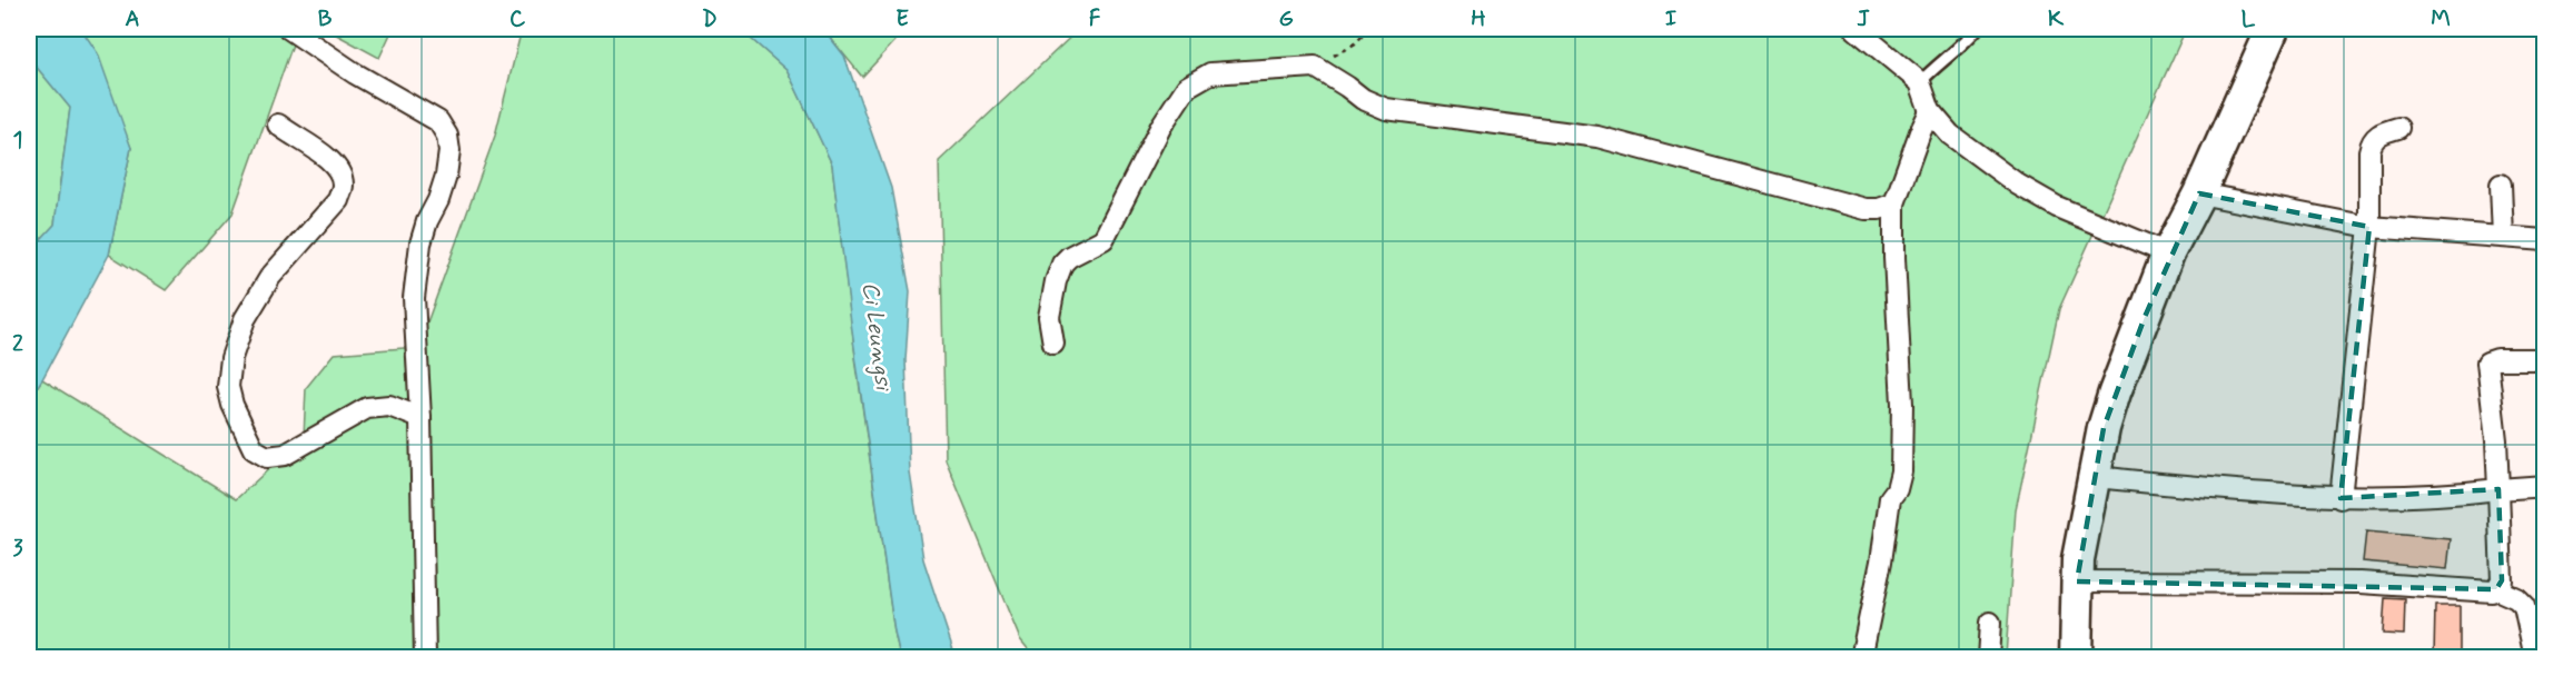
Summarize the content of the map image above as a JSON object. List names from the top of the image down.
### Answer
{
  "water": ["Ci Leungsi"],
  "grid": {
    "columns": [
      "A",
      "B",
      "C",
      "D",
      "E",
      "F",
      "G",
      "H",
      "I",
      "J",
      "K",
      "L",
      "M"
    ],
    "rows": ["1", "2", "3"]
  }
}
